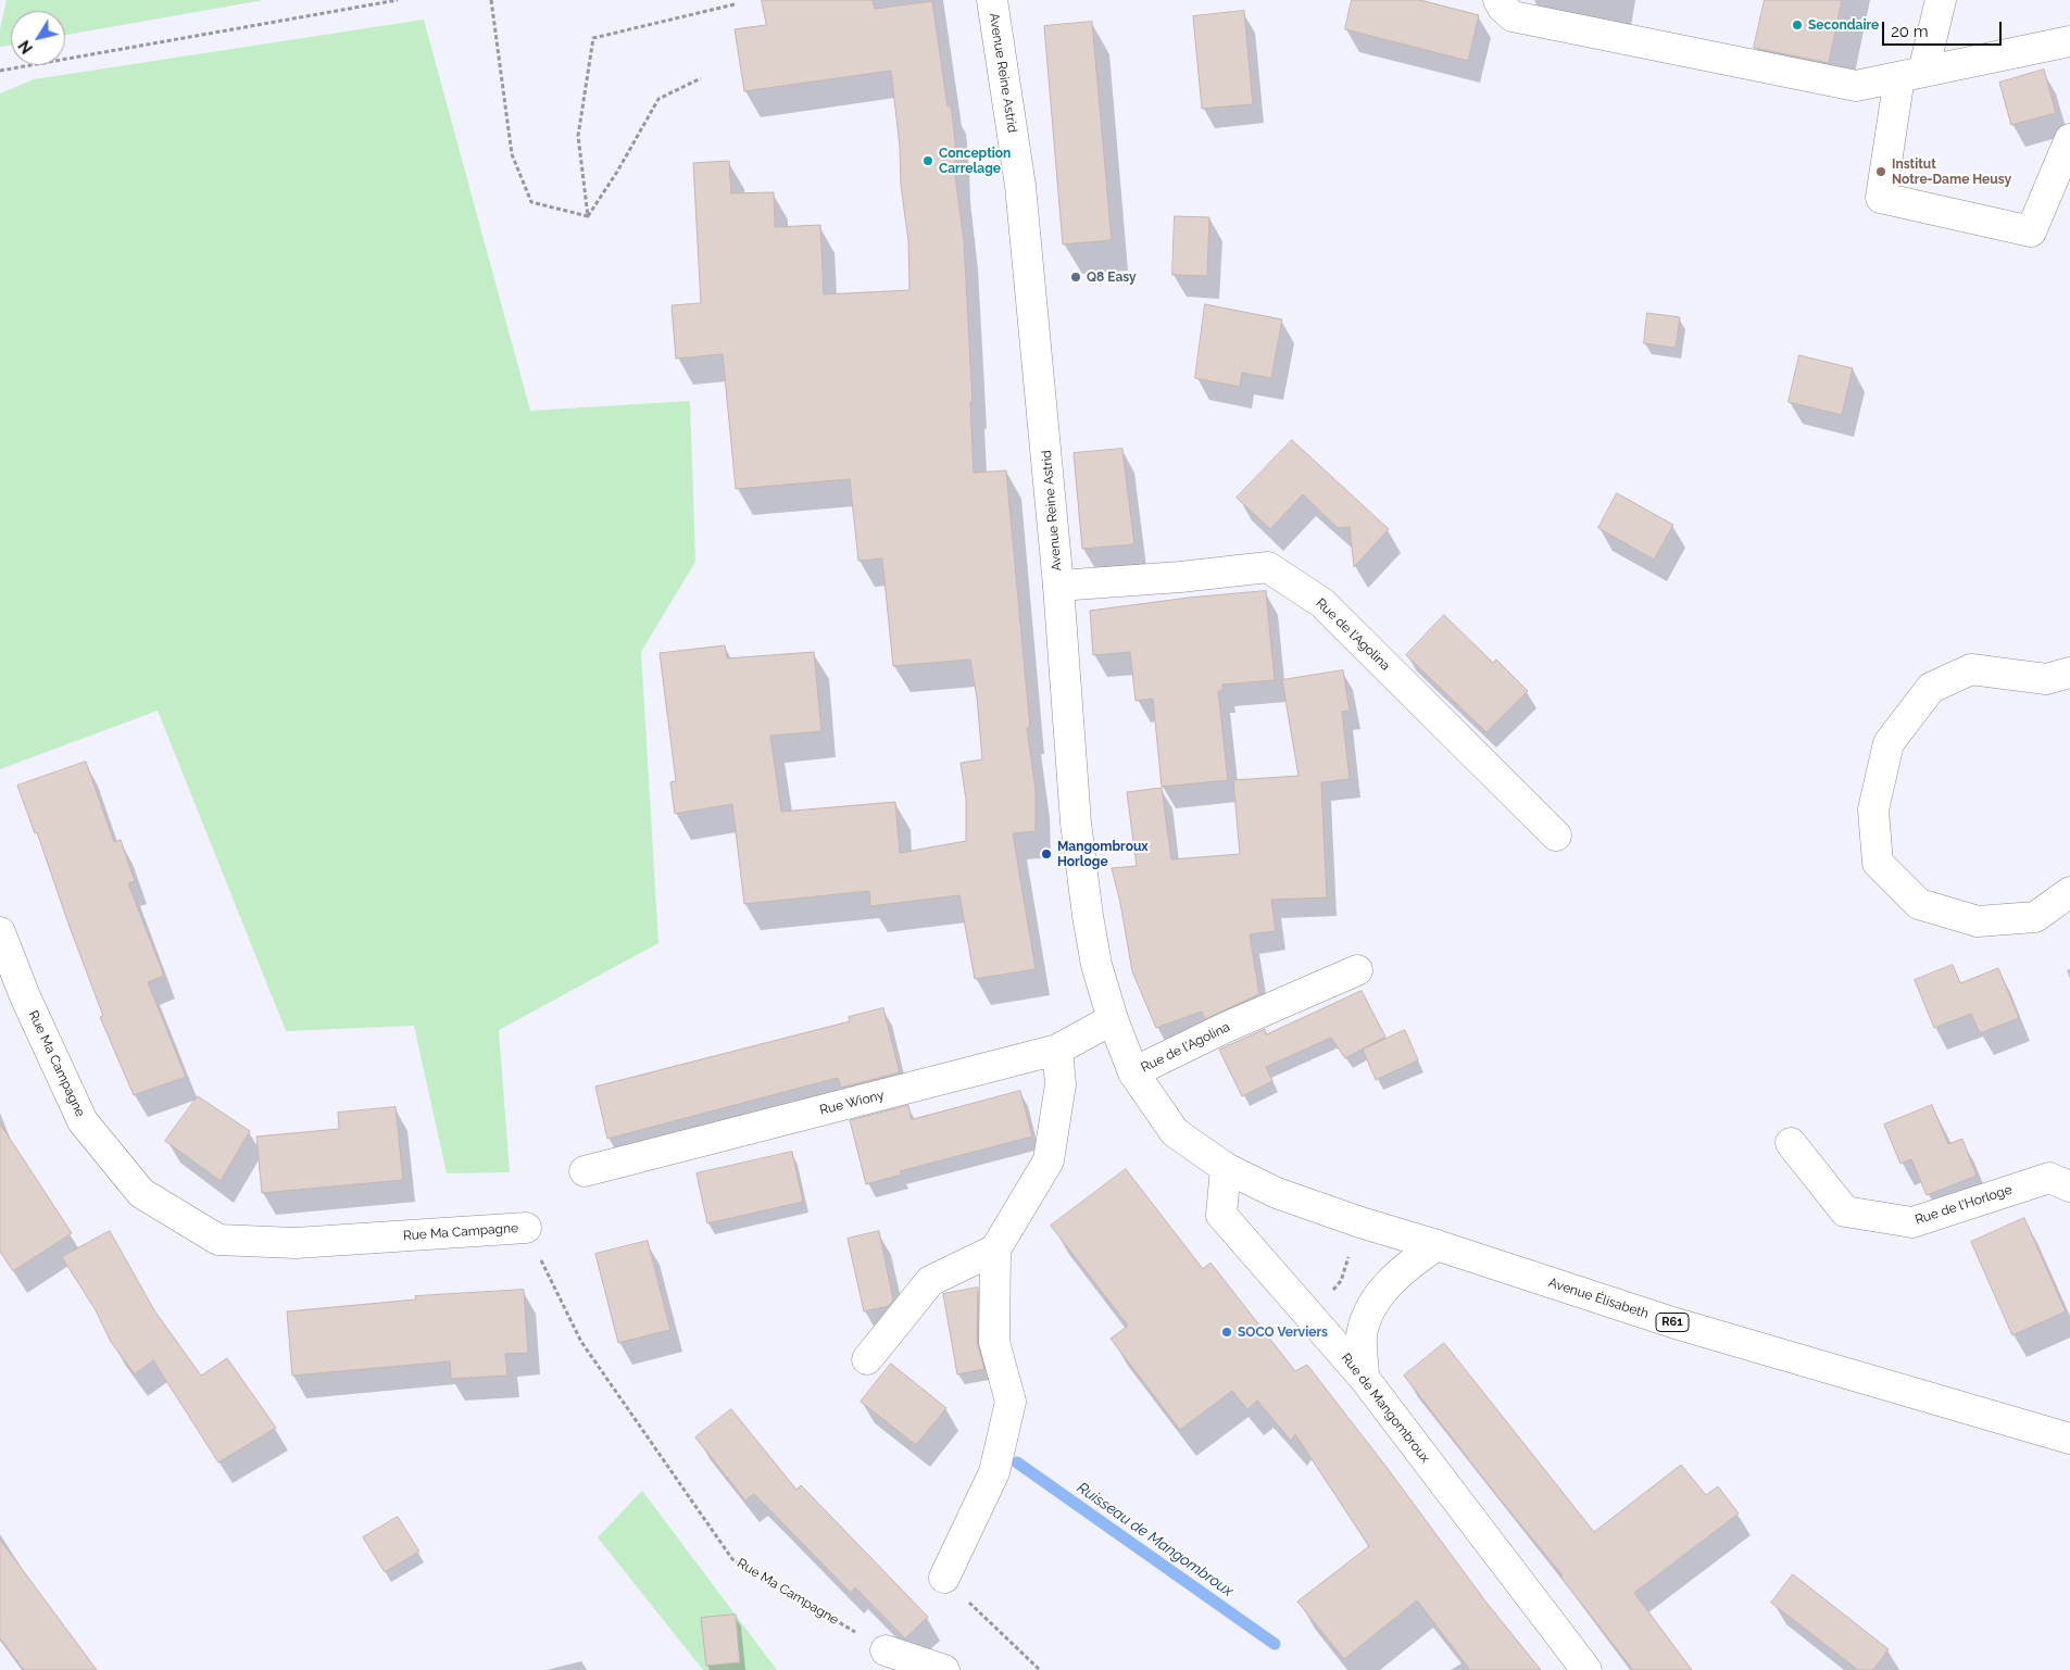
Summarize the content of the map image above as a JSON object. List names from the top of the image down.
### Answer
{
  "streets": {
    "main road": [
      "Avenue Reine Astrid",
      "Rue de l'Agolina",
      "Rue Ma Campagne",
      "Rue Wiony",
      "Rue de l'Horloge",
      "Avenue Élisabeth",
      "R61",
      "Rue de Mangombroux"
    ]
  },
  "crossings": [
    ["Avenue Reine Astrid", "Rue de l'Agolina"],
    ["Avenue Reine Astrid", "Rue Wiony"],
    ["Avenue Élisabeth", "Rue de Mangombroux"]
  ],
  "water": ["Ruisseau de Mangombroux"],
  "places": [
    "Secondaire",
    "Conception Carrelage",
    "Institut Notre-Dame Heusy",
    "Q8 Easy",
    "Mangombroux Horloge",
    "SOCO Verviers"
  ],
  "scale_bar": "20 m",
  "north": "bottom left"
}
